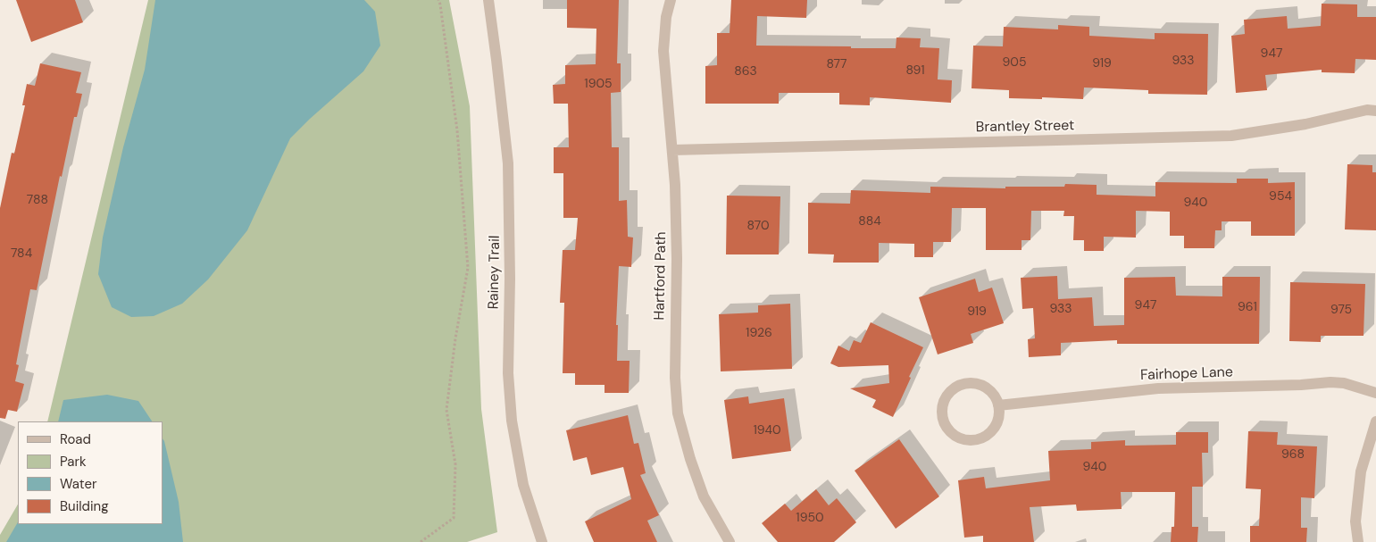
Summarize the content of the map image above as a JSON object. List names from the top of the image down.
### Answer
{
  "streets": {
    "street": [
      "Brantley Street",
      "Rainey Trail",
      "Hartford Path",
      "Fairhope Lane"
    ]
  },
  "crossings": [
    ["Brantley Street", "Hartford Path"]
  ],
  "house_numbers": [
    "947",
    "933",
    "905",
    "919",
    "877",
    "891",
    "863",
    "1905",
    "954",
    "788",
    "940",
    "884",
    "870",
    "784",
    "947",
    "961",
    "933",
    "975",
    "919",
    "1926",
    "1940",
    "968",
    "940",
    "1950"
  ],
  "legend": [
    "Road",
    "Park",
    "Water",
    "Building"
  ]
}
